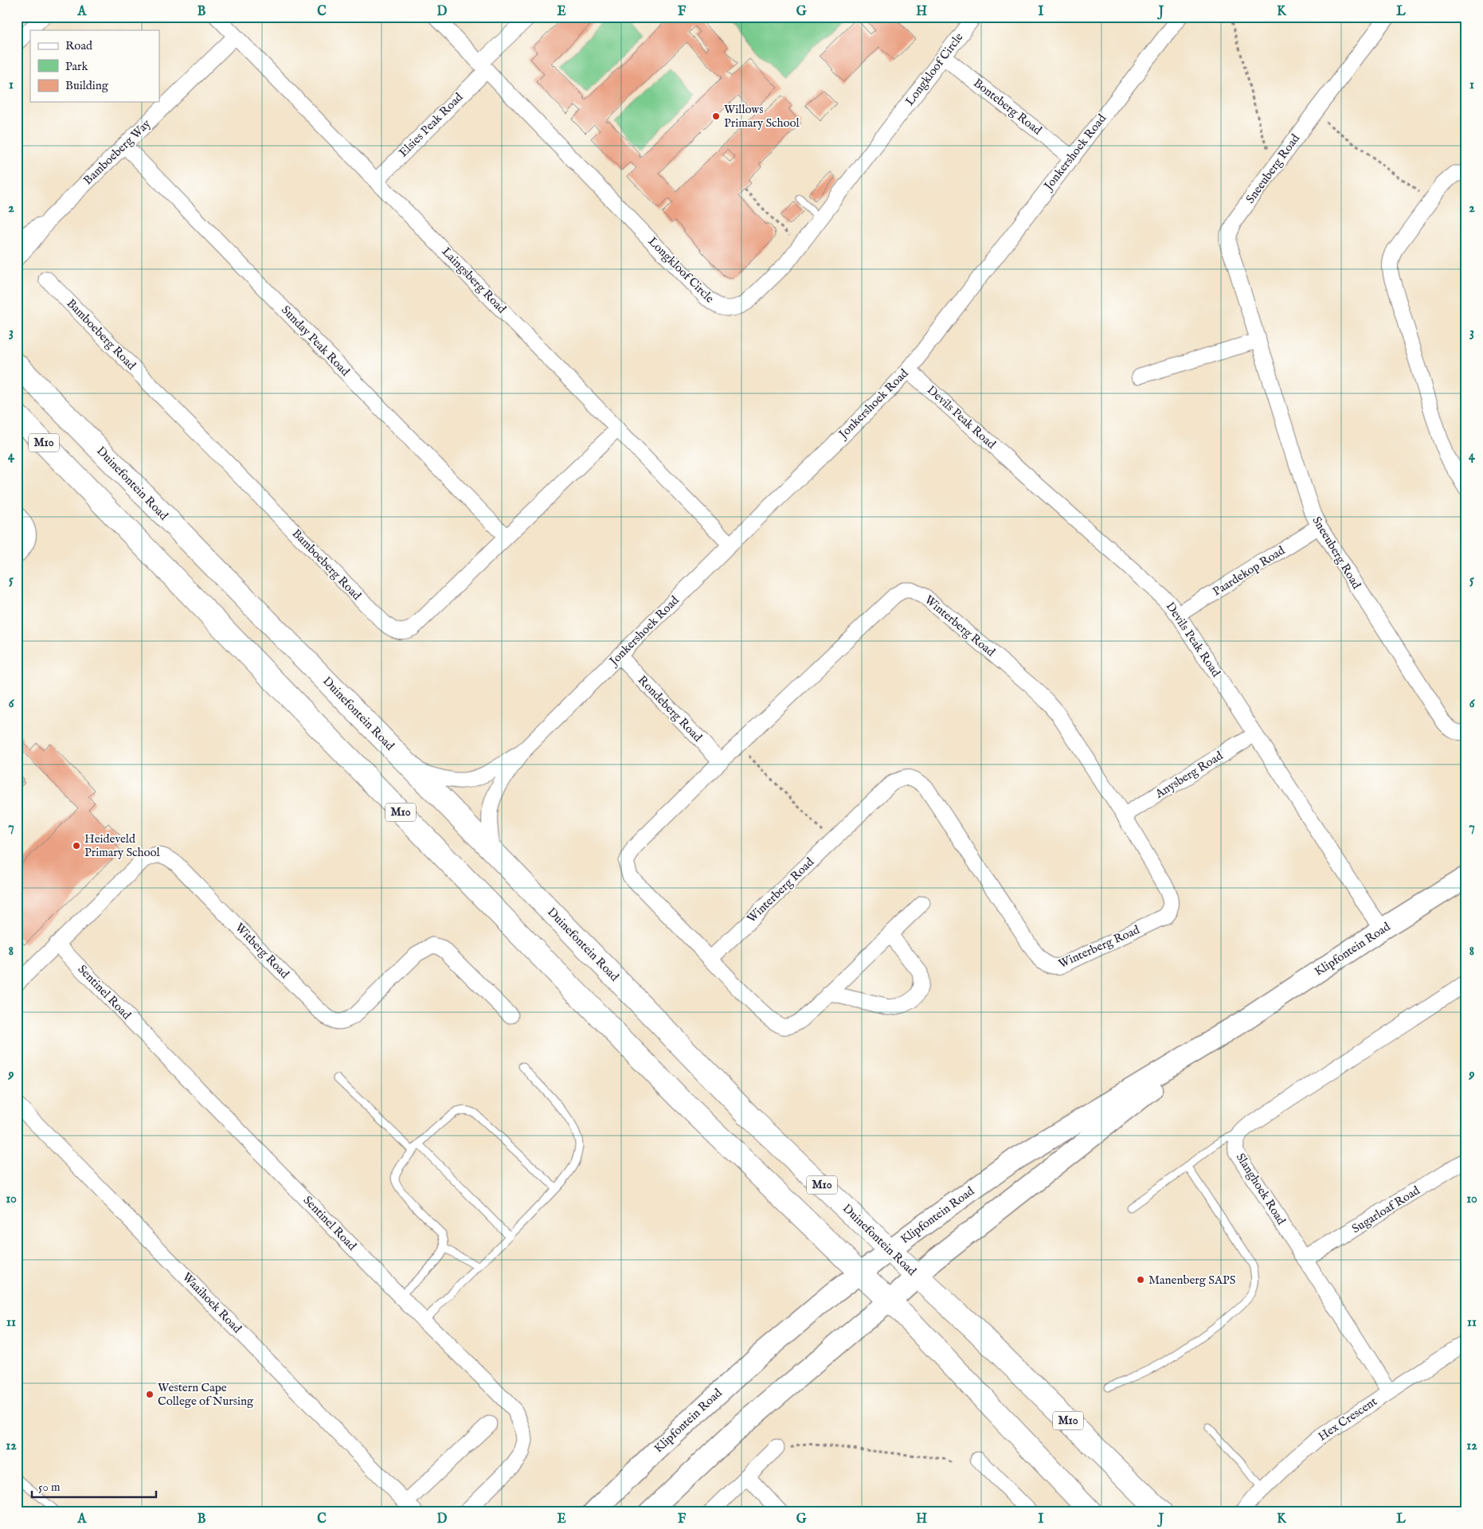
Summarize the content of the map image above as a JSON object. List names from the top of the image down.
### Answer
{
  "streets": {
    "main road": ["M10", "Duinefontein Road", "Klipfontein Road"],
    "street": [
      "Longkloof Circle",
      "Bonteberg Road",
      "Elsies Peak Road",
      "Bamboeberg Way",
      "Jonkershoek Road",
      "Sneeuberg Road",
      "Laingsberg Road",
      "Bamboeberg Road",
      "Sunday Peak Road",
      "Devils Peak Road",
      "Paardekop Road",
      "Winterberg Road",
      "Rondeberg Road",
      "Anysberg Road",
      "Witberg Road",
      "Sentinel Road",
      "Slanghoek Road",
      "Sugarloaf Road",
      "Waaihoek Road",
      "Hex Crescent"
    ]
  },
  "crossings": [
    ["Longkloof Circle", "Bonteberg Road"],
    ["Longkloof Circle", "Elsies Peak Road"],
    ["Bonteberg Road", "Jonkershoek Road"],
    ["Elsies Peak Road", "Laingsberg Road"],
    ["Bamboeberg Way", "Laingsberg Road"],
    ["Bamboeberg Way", "Sunday Peak Road"],
    ["Jonkershoek Road", "Laingsberg Road"],
    ["Jonkershoek Road", "Devils Peak Road"],
    ["Jonkershoek Road", "Duinefontein Road"],
    ["Jonkershoek Road", "Rondeberg Road"],
    ["Sneeuberg Road", "Paardekop Road"],
    ["Laingsberg Road", "Bamboeberg Road"],
    ["Bamboeberg Road", "Sunday Peak Road"],
    ["Devils Peak Road", "Paardekop Road"],
    ["Devils Peak Road", "Anysberg Road"],
    ["Devils Peak Road", "Klipfontein Road"],
    ["M10", "Klipfontein Road"],
    ["Duinefontein Road", "Klipfontein Road"],
    ["Winterberg Road", "Rondeberg Road"],
    ["Winterberg Road", "Anysberg Road"],
    ["Witberg Road", "Sentinel Road"],
    ["Slanghoek Road", "Sugarloaf Road"],
    ["Slanghoek Road", "Hex Crescent"]
  ],
  "places": [
    "Willows Primary School",
    "Heideveld Primary School",
    "Manenberg SAPS",
    "Western Cape College of Nursing"
  ],
  "legend": ["Road", "Park", "Building"],
  "scale_bar": "50 m",
  "grid": {
    "columns": [
      "A",
      "B",
      "C",
      "D",
      "E",
      "F",
      "G",
      "H",
      "I",
      "J",
      "K",
      "L"
    ],
    "rows": [
      "1",
      "2",
      "3",
      "4",
      "5",
      "6",
      "7",
      "8",
      "9",
      "10",
      "11",
      "12"
    ]
  }
}
